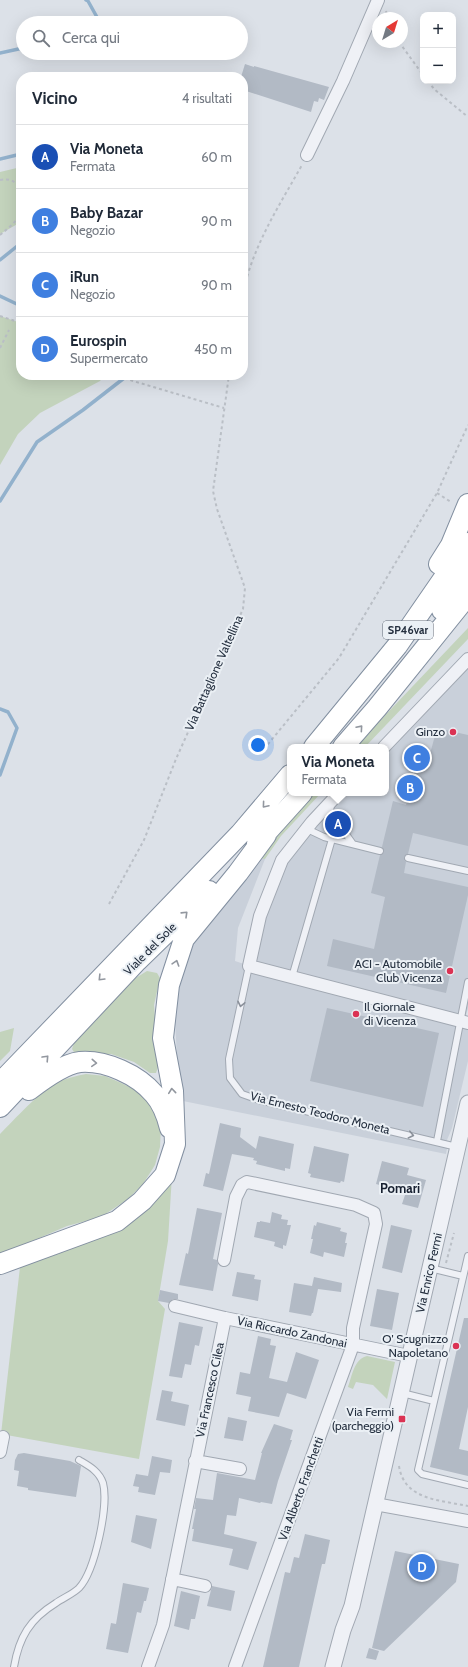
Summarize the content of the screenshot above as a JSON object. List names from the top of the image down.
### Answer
{
  "streets": {
    "highway": ["SP46var", "Viale del Sole"],
    "street": [
      "Via Ernesto Teodoro Moneta",
      "Via Enrico Fermi",
      "Via Riccardo Zandonai",
      "Via Francesco Cilea",
      "Via Alberto Franchetti"
    ],
    "path": ["Via Battaglione Valtellina"]
  },
  "crossings": [
    ["Via Ernesto Teodoro Moneta", "Via Enrico Fermi"],
    ["Via Enrico Fermi", "Via Riccardo Zandonai"],
    ["Via Riccardo Zandonai", "Via Francesco Cilea"],
    ["Via Riccardo Zandonai", "Via Alberto Franchetti"]
  ],
  "districts": ["Pomari"],
  "places": {
    "other": [
      "Ginzo",
      "ACI - Automobile Club Vicenza",
      "Il Giornale di Vicenza",
      "O' Scugnizzo Napoletano"
    ],
    "transit": ["Via Fermi (parcheggio)"]
  },
  "north": "top right",
  "page": {
    "map_buttons": ["+", "−"],
    "search": "Cerca qui",
    "heading": ["Vicino", "4 risultati"],
    "list": [
      {
        "mark": "A",
        "name": "Via Moneta",
        "note": "Fermata",
        "value": "60 m"
      },
      {
        "mark": "B",
        "name": "Baby Bazar",
        "note": "Negozio",
        "value": "90 m"
      },
      {
        "mark": "C",
        "name": "iRun",
        "note": "Negozio",
        "value": "90 m"
      },
      {
        "mark": "D",
        "name": "Eurospin",
        "note": "Supermercato",
        "value": "450 m"
      }
    ],
    "pins": [
      "C",
      "B",
      "A",
      "D"
    ],
    "popup": ["Via Moneta", "Fermata"]
  }
}
